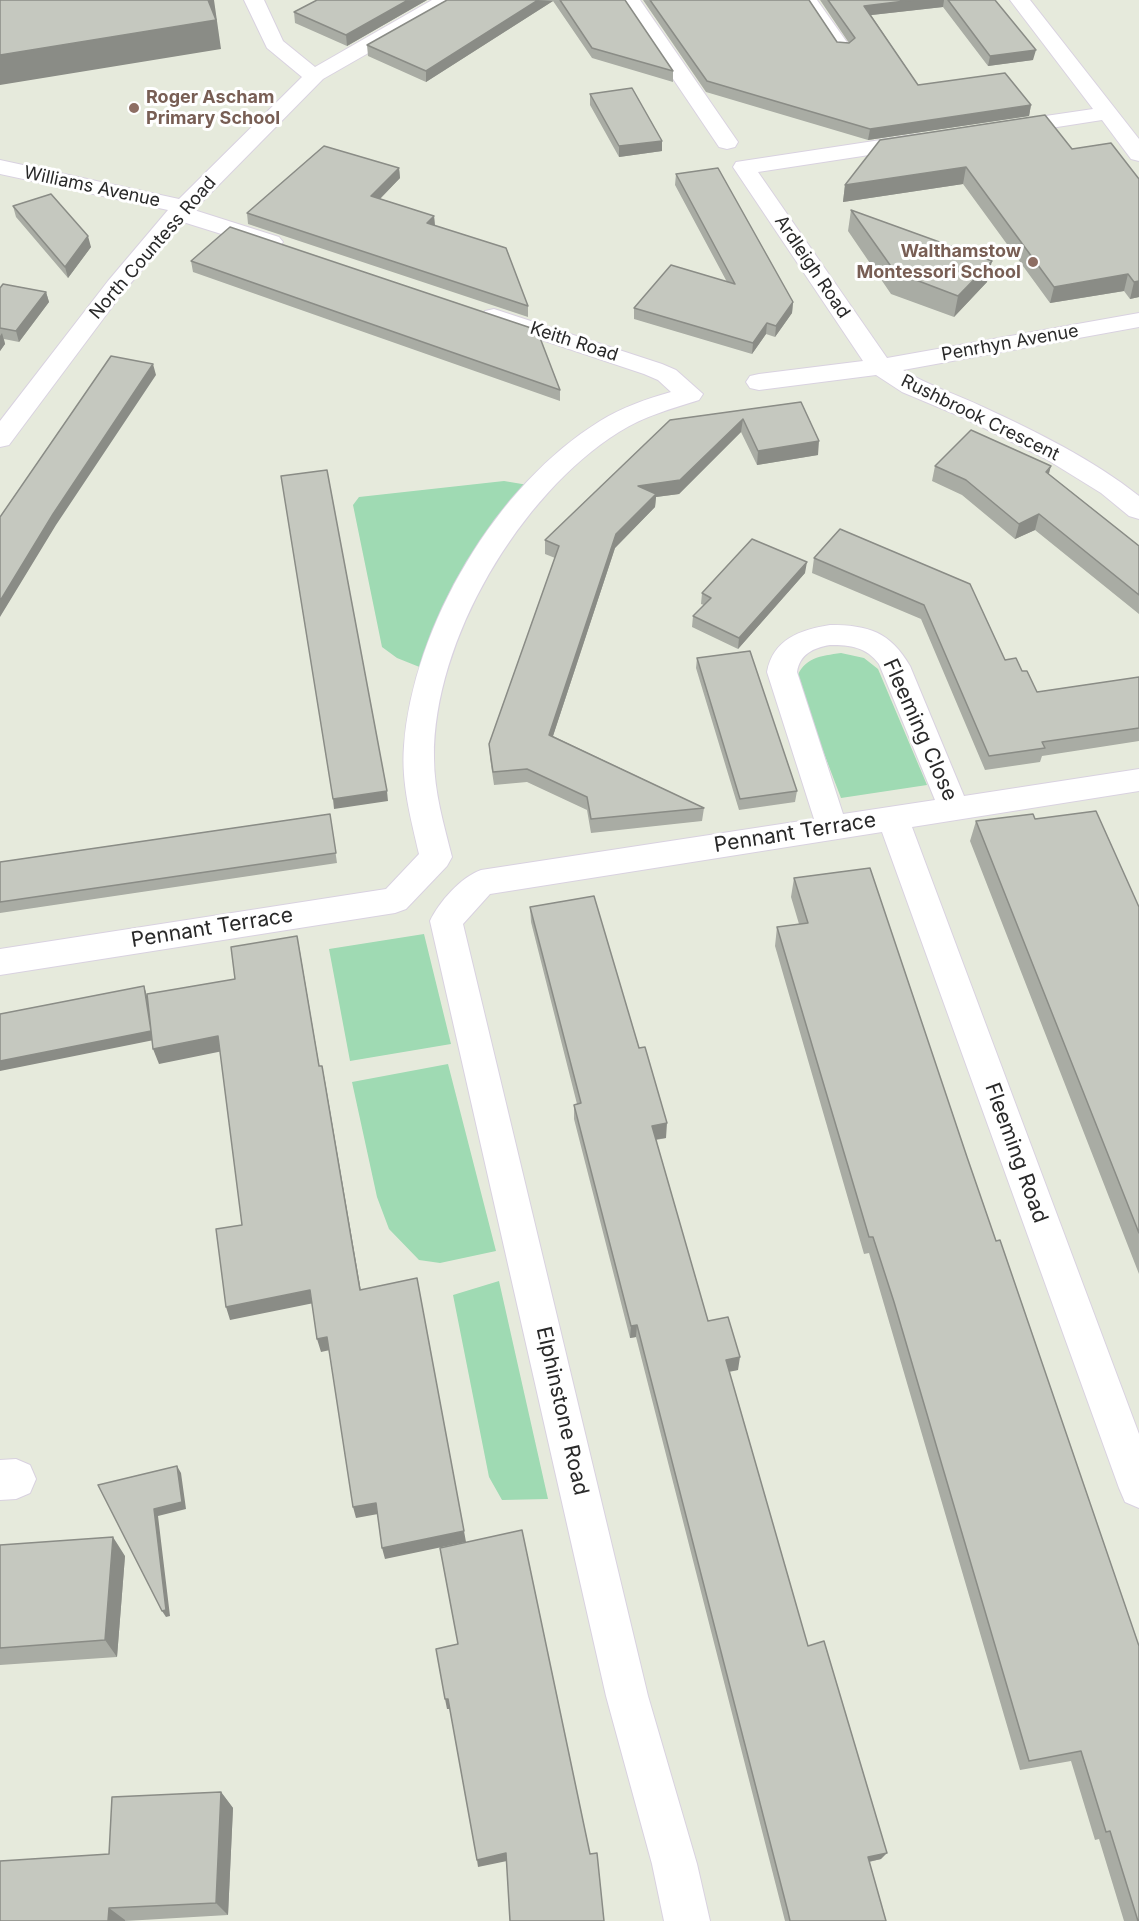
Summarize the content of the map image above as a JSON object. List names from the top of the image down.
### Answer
{
  "streets": {
    "street": [
      "Williams Avenue",
      "North Countess Road",
      "Ardleigh Road",
      "Keith Road",
      "Penrhyn Avenue",
      "Rushbrook Crescent",
      "Fleeming Close",
      "Pennant Terrace",
      "Fleeming Road",
      "Elphinstone Road"
    ]
  },
  "crossings": [
    ["Williams Avenue", "North Countess Road"],
    ["Ardleigh Road", "Penrhyn Avenue"],
    ["Ardleigh Road", "Rushbrook Crescent"],
    ["Keith Road", "Pennant Terrace"],
    ["Penrhyn Avenue", "Rushbrook Crescent"],
    ["Fleeming Close", "Pennant Terrace"],
    ["Pennant Terrace", "Fleeming Road"],
    ["Pennant Terrace", "Elphinstone Road"]
  ],
  "places": ["Roger Ascham Primary School", "Walthamstow Montessori School"]
}
